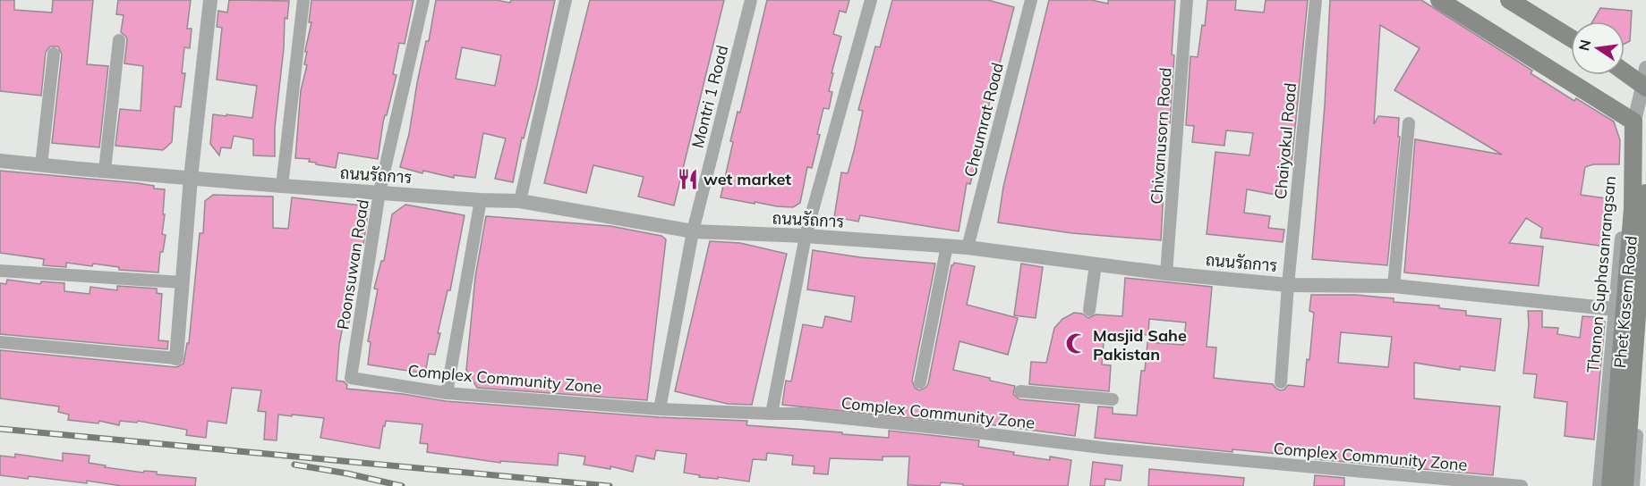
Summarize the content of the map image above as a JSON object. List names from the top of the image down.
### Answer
{
  "streets": {
    "main road": ["Phet Kasem Road"],
    "street": [
      "Montri 1 Road",
      "Cheumrat Road",
      "Chivanusorn Road",
      "Chaiyakul Road",
      "ถนนรัถการ",
      "Poonsuwan Road",
      "Thanon Suphasanrangsan",
      "Complex Community Zone"
    ]
  },
  "crossings": [
    ["Montri 1 Road", "ถนนรัถการ"],
    ["Montri 1 Road", "Complex Community Zone"],
    ["Cheumrat Road", "ถนนรัถการ"],
    ["Chivanusorn Road", "ถนนรัถการ"],
    ["Chaiyakul Road", "ถนนรัถการ"],
    ["ถนนรัถการ", "Poonsuwan Road"],
    ["ถนนรัถการ", "Thanon Suphasanrangsan"],
    ["Poonsuwan Road", "Complex Community Zone"],
    ["Thanon Suphasanrangsan", "Phet Kasem Road"]
  ],
  "places": {
    "restaurant": ["wet market"],
    "mosque": ["Masjid Sahe Pakistan"]
  },
  "north": "left"
}
